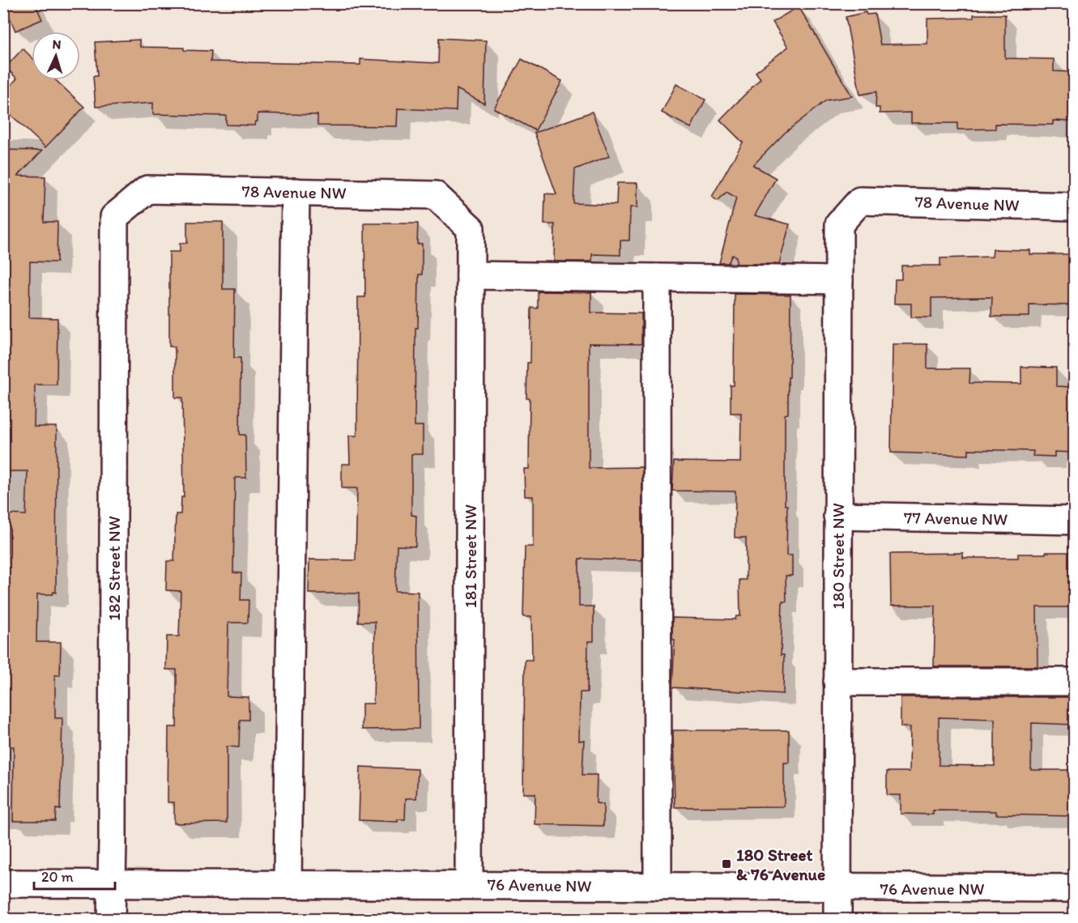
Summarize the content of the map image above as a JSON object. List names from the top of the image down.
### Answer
{
  "streets": {
    "street": [
      "78 Avenue NW",
      "77 Avenue NW",
      "181 Street NW",
      "180 Street NW",
      "182 Street NW",
      "76 Avenue NW"
    ]
  },
  "crossings": [
    ["78 Avenue NW", "181 Street NW"],
    ["78 Avenue NW", "180 Street NW"],
    ["78 Avenue NW", "182 Street NW"],
    ["77 Avenue NW", "180 Street NW"],
    ["181 Street NW", "76 Avenue NW"],
    ["180 Street NW", "76 Avenue NW"],
    ["182 Street NW", "76 Avenue NW"]
  ],
  "places": {
    "transit": ["180 Street & 76 Avenue"]
  },
  "scale_bar": "20 m",
  "north": "top"
}
